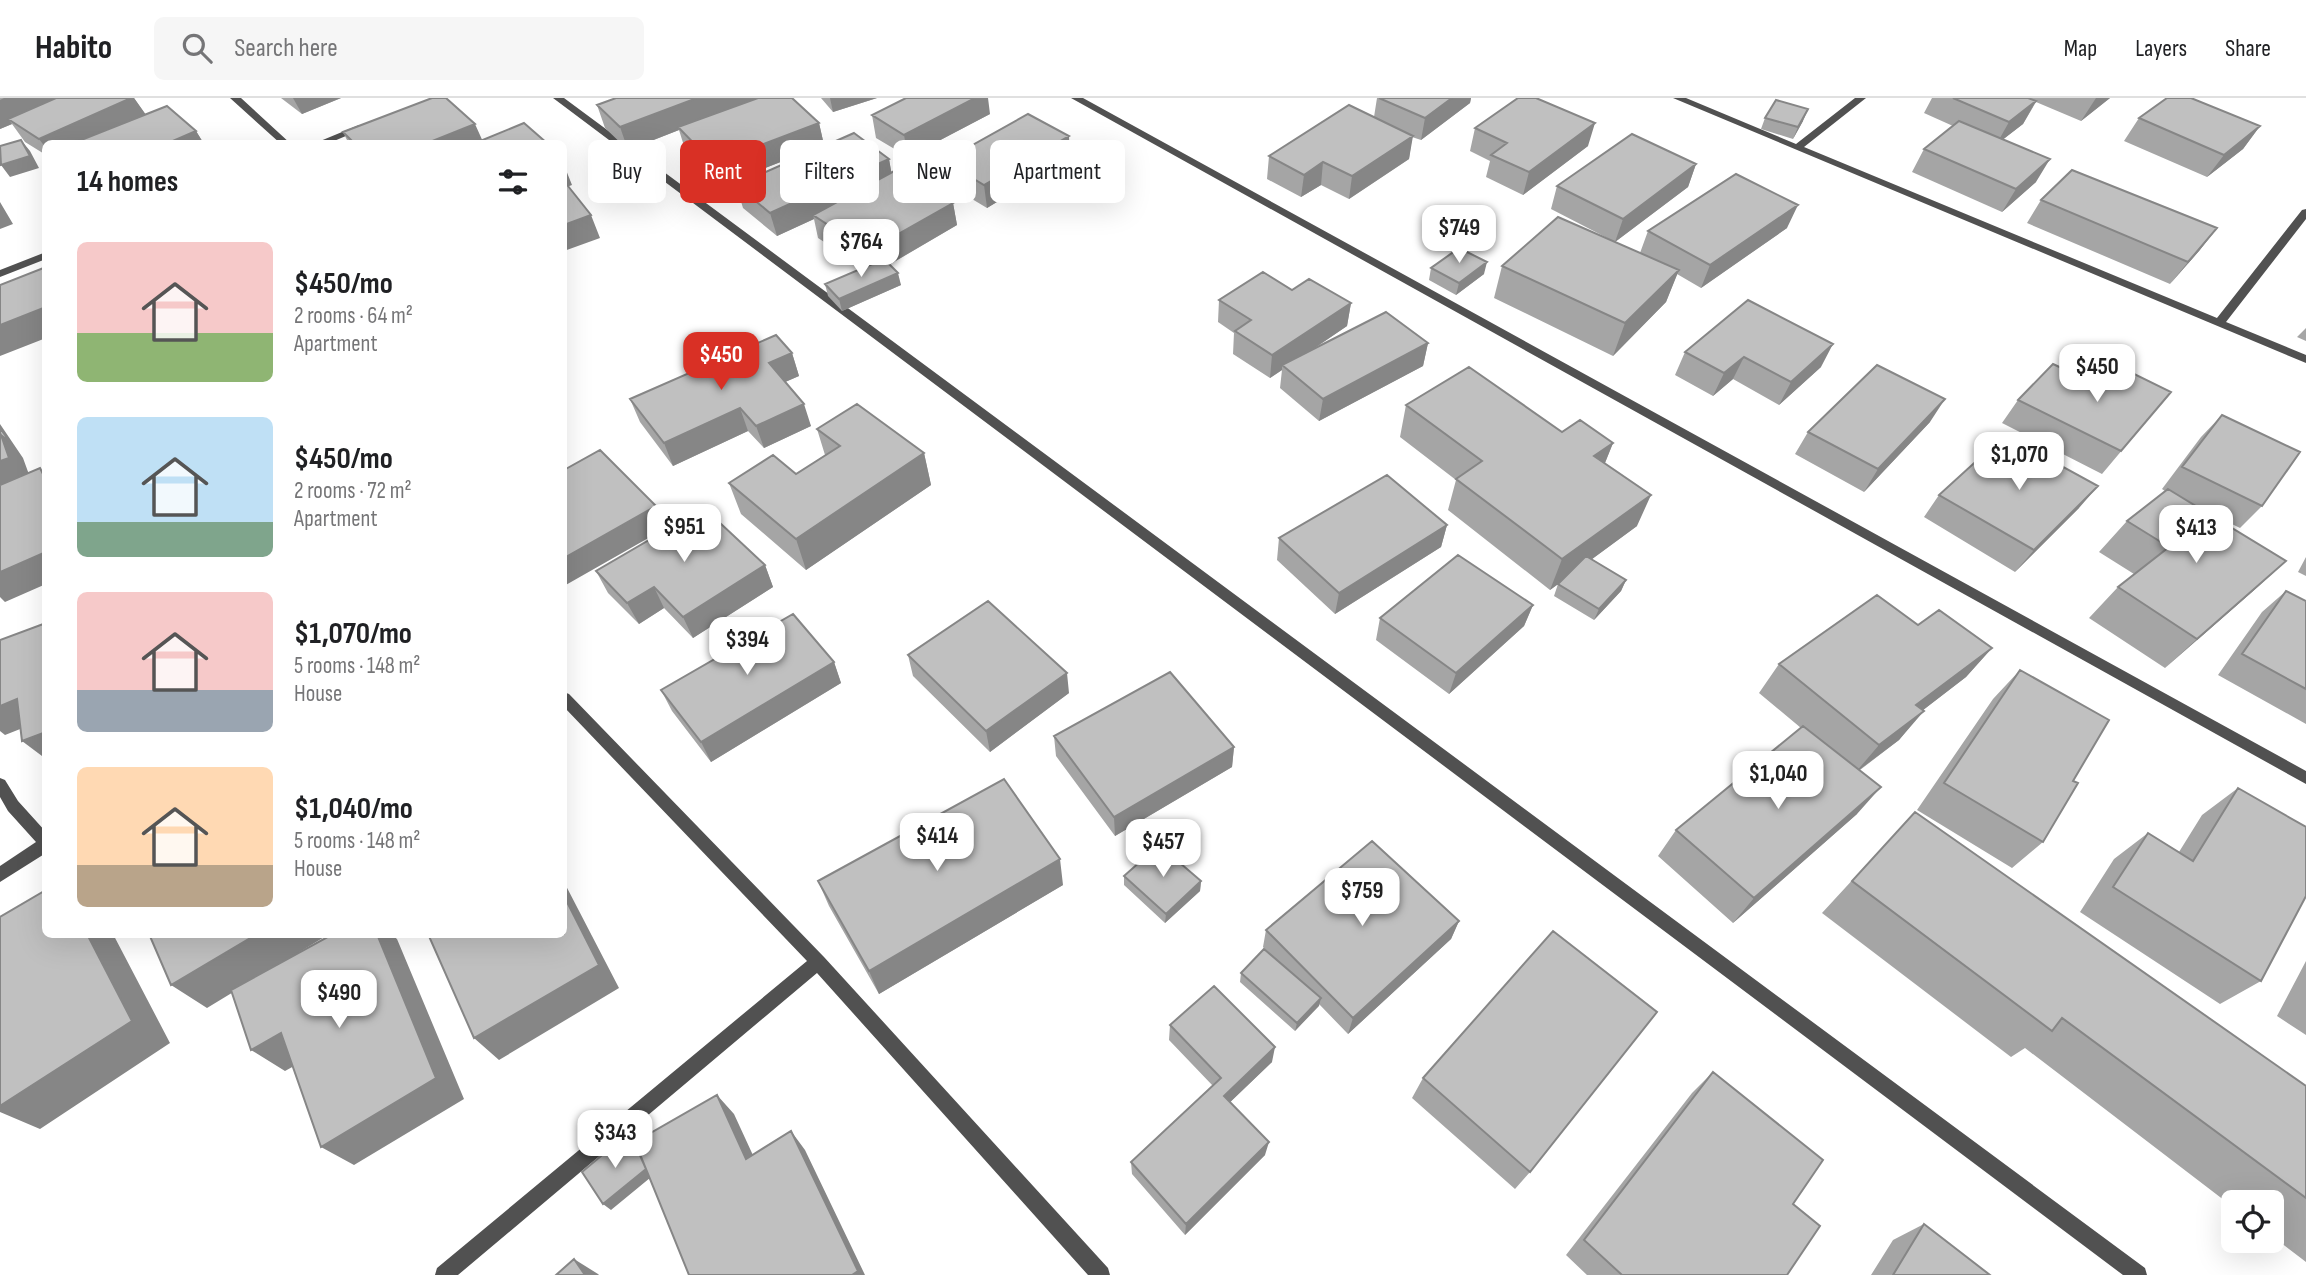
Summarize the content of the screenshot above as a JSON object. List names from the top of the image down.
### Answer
{
  "page": {
    "header": "Habito",
    "search": "Search here",
    "nav": ["Map", "Layers", "Share"],
    "chip": [
      "Buy",
      "Rent",
      "Filters",
      "New",
      "Apartment"
    ],
    "heading": "14 homes",
    "price": [
      "$749",
      "$764",
      "$450",
      "$450",
      "$1,070",
      "$951",
      "$413",
      "$394",
      "$1,040",
      "$414",
      "$457",
      "$759",
      "$490",
      "$343"
    ],
    "list": [
      {
        "name": "$450/mo",
        "note": "2 rooms · 64 m² · Apartment"
      },
      {
        "name": "$450/mo",
        "note": "2 rooms · 72 m² · Apartment"
      },
      {
        "name": "$1,070/mo",
        "note": "5 rooms · 148 m² · House"
      },
      {
        "name": "$1,040/mo",
        "note": "5 rooms · 148 m² · House"
      }
    ]
  }
}
